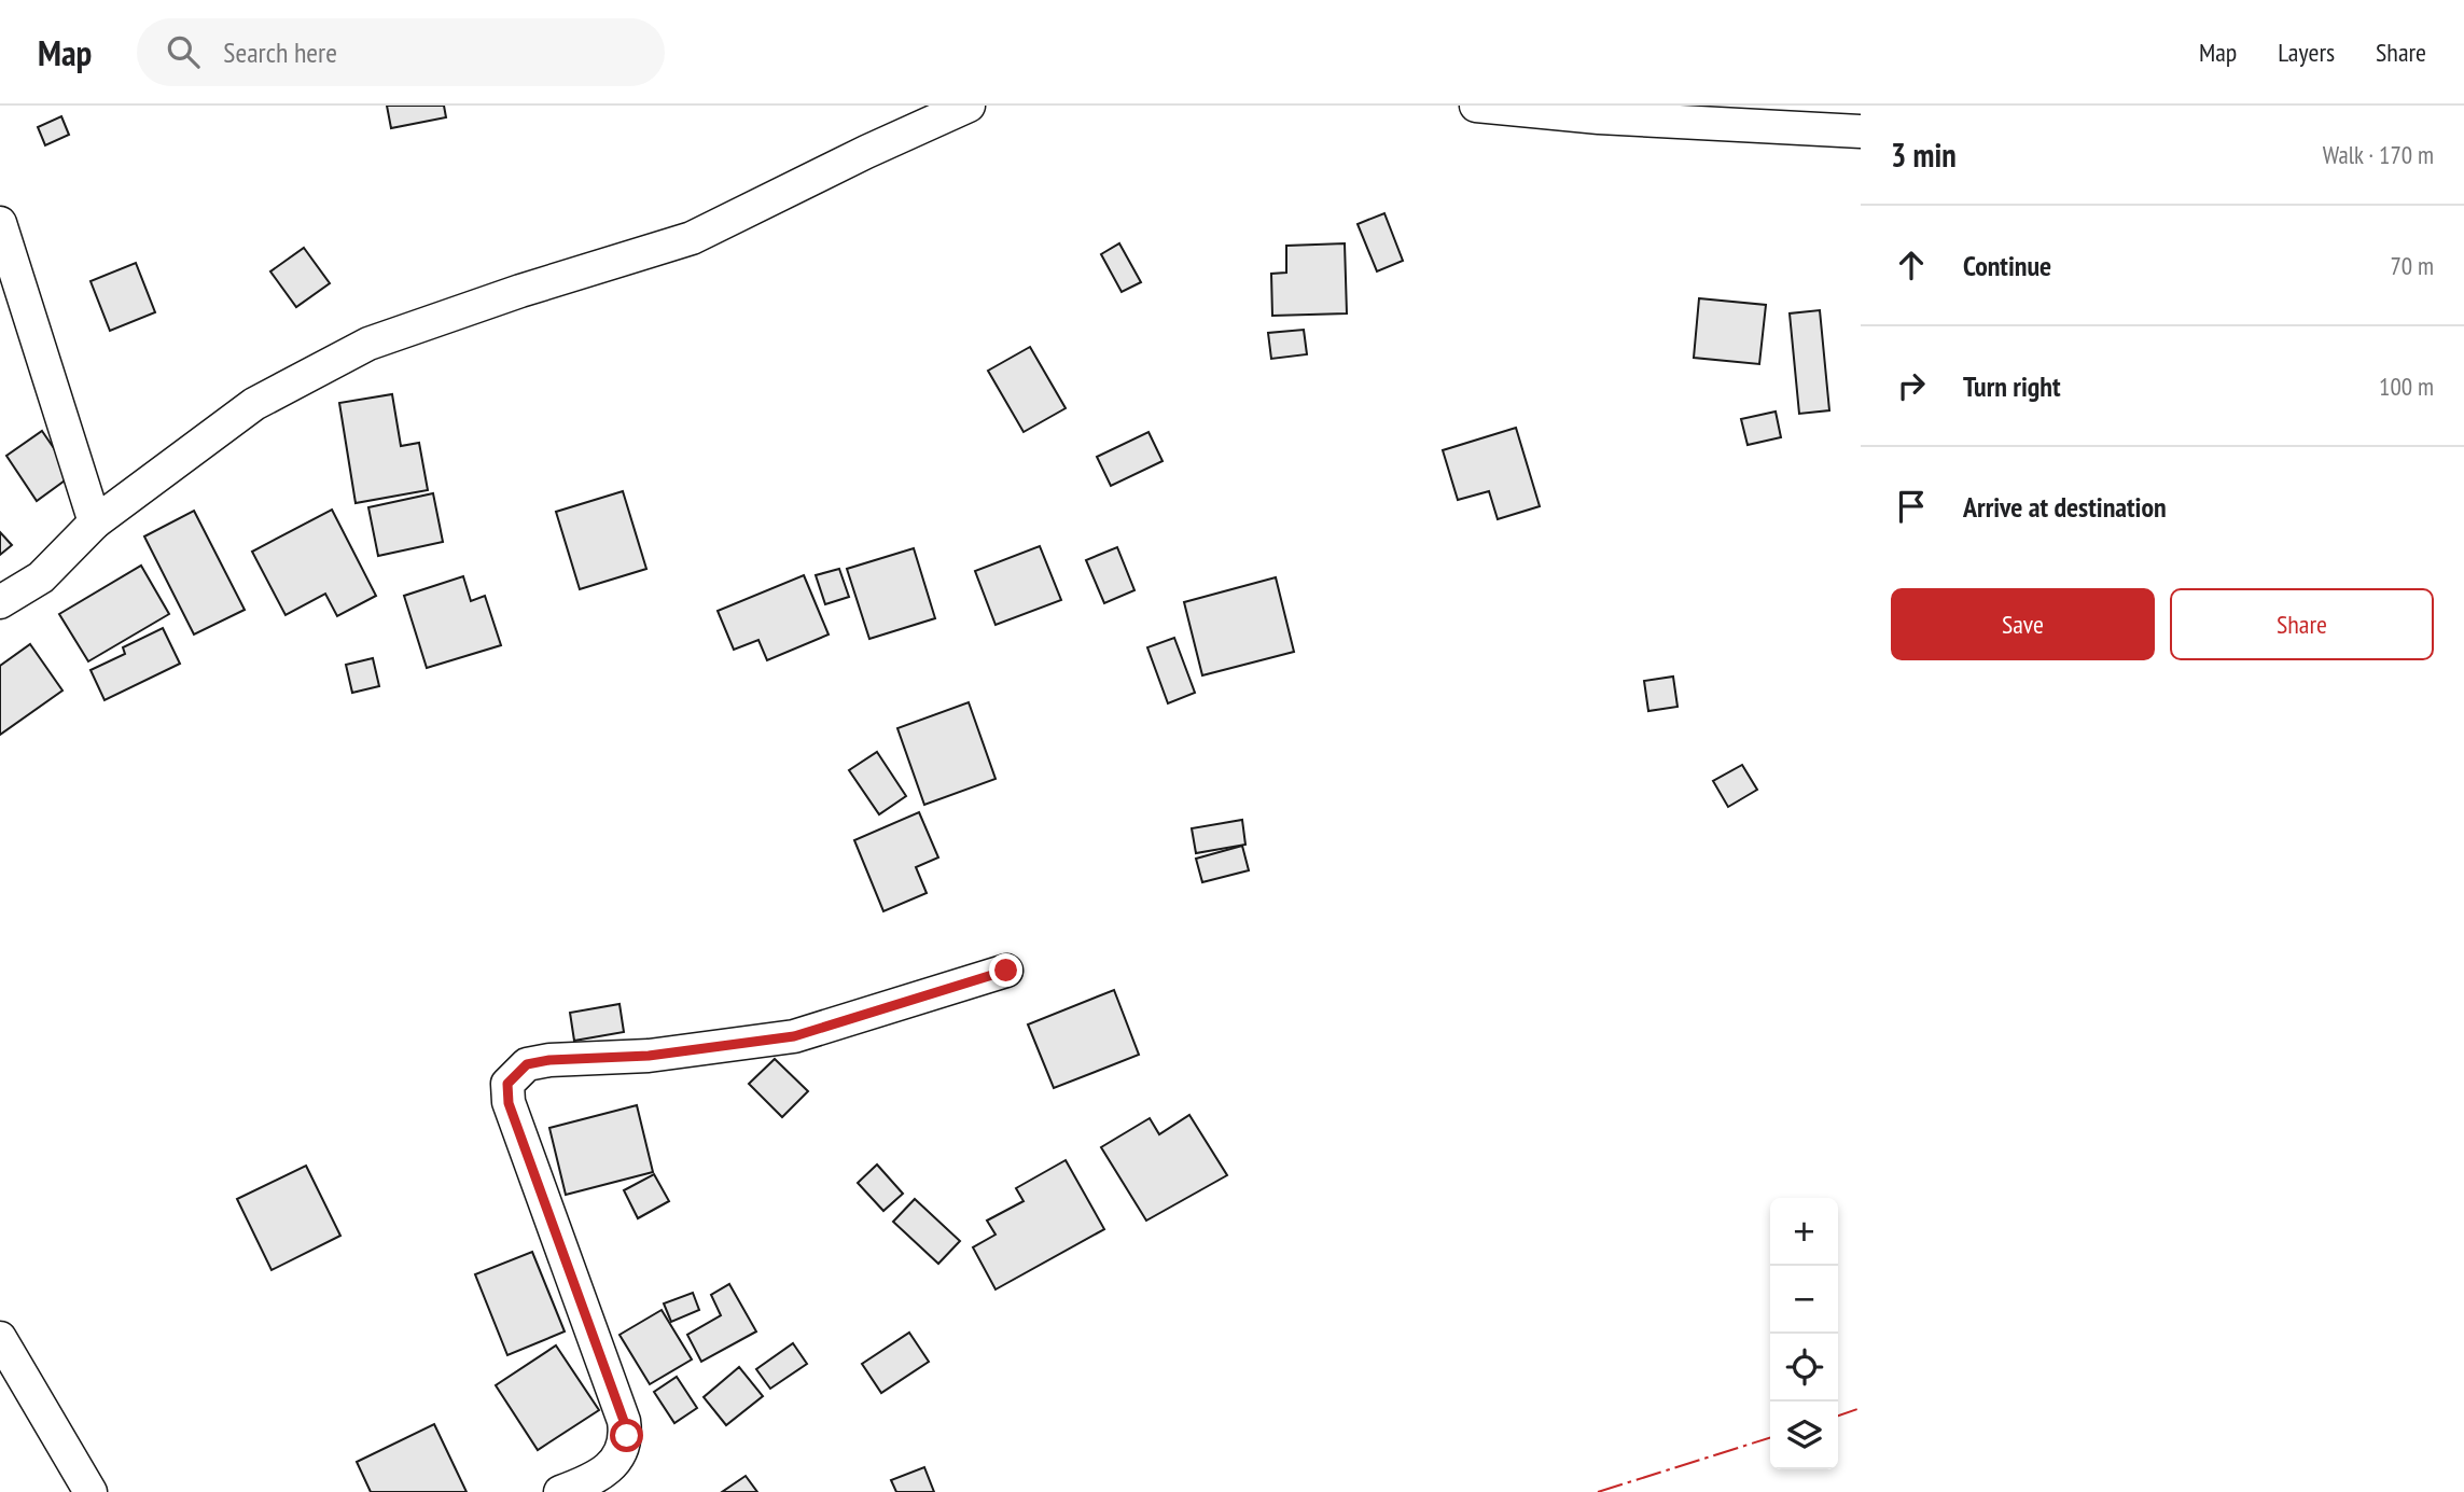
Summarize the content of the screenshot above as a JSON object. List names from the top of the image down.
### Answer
{
  "page": {
    "header": "Map",
    "search": "Search here",
    "nav": ["Map", "Layers", "Share"],
    "heading": ["3 min", "Walk · 170 m"],
    "list": [
      ["Continue", "70 m"],
      ["Turn right", "100 m"],
      "Arrive at destination"
    ],
    "buttons": ["Save", "Share"],
    "map_buttons": ["+", "−"]
  }
}
